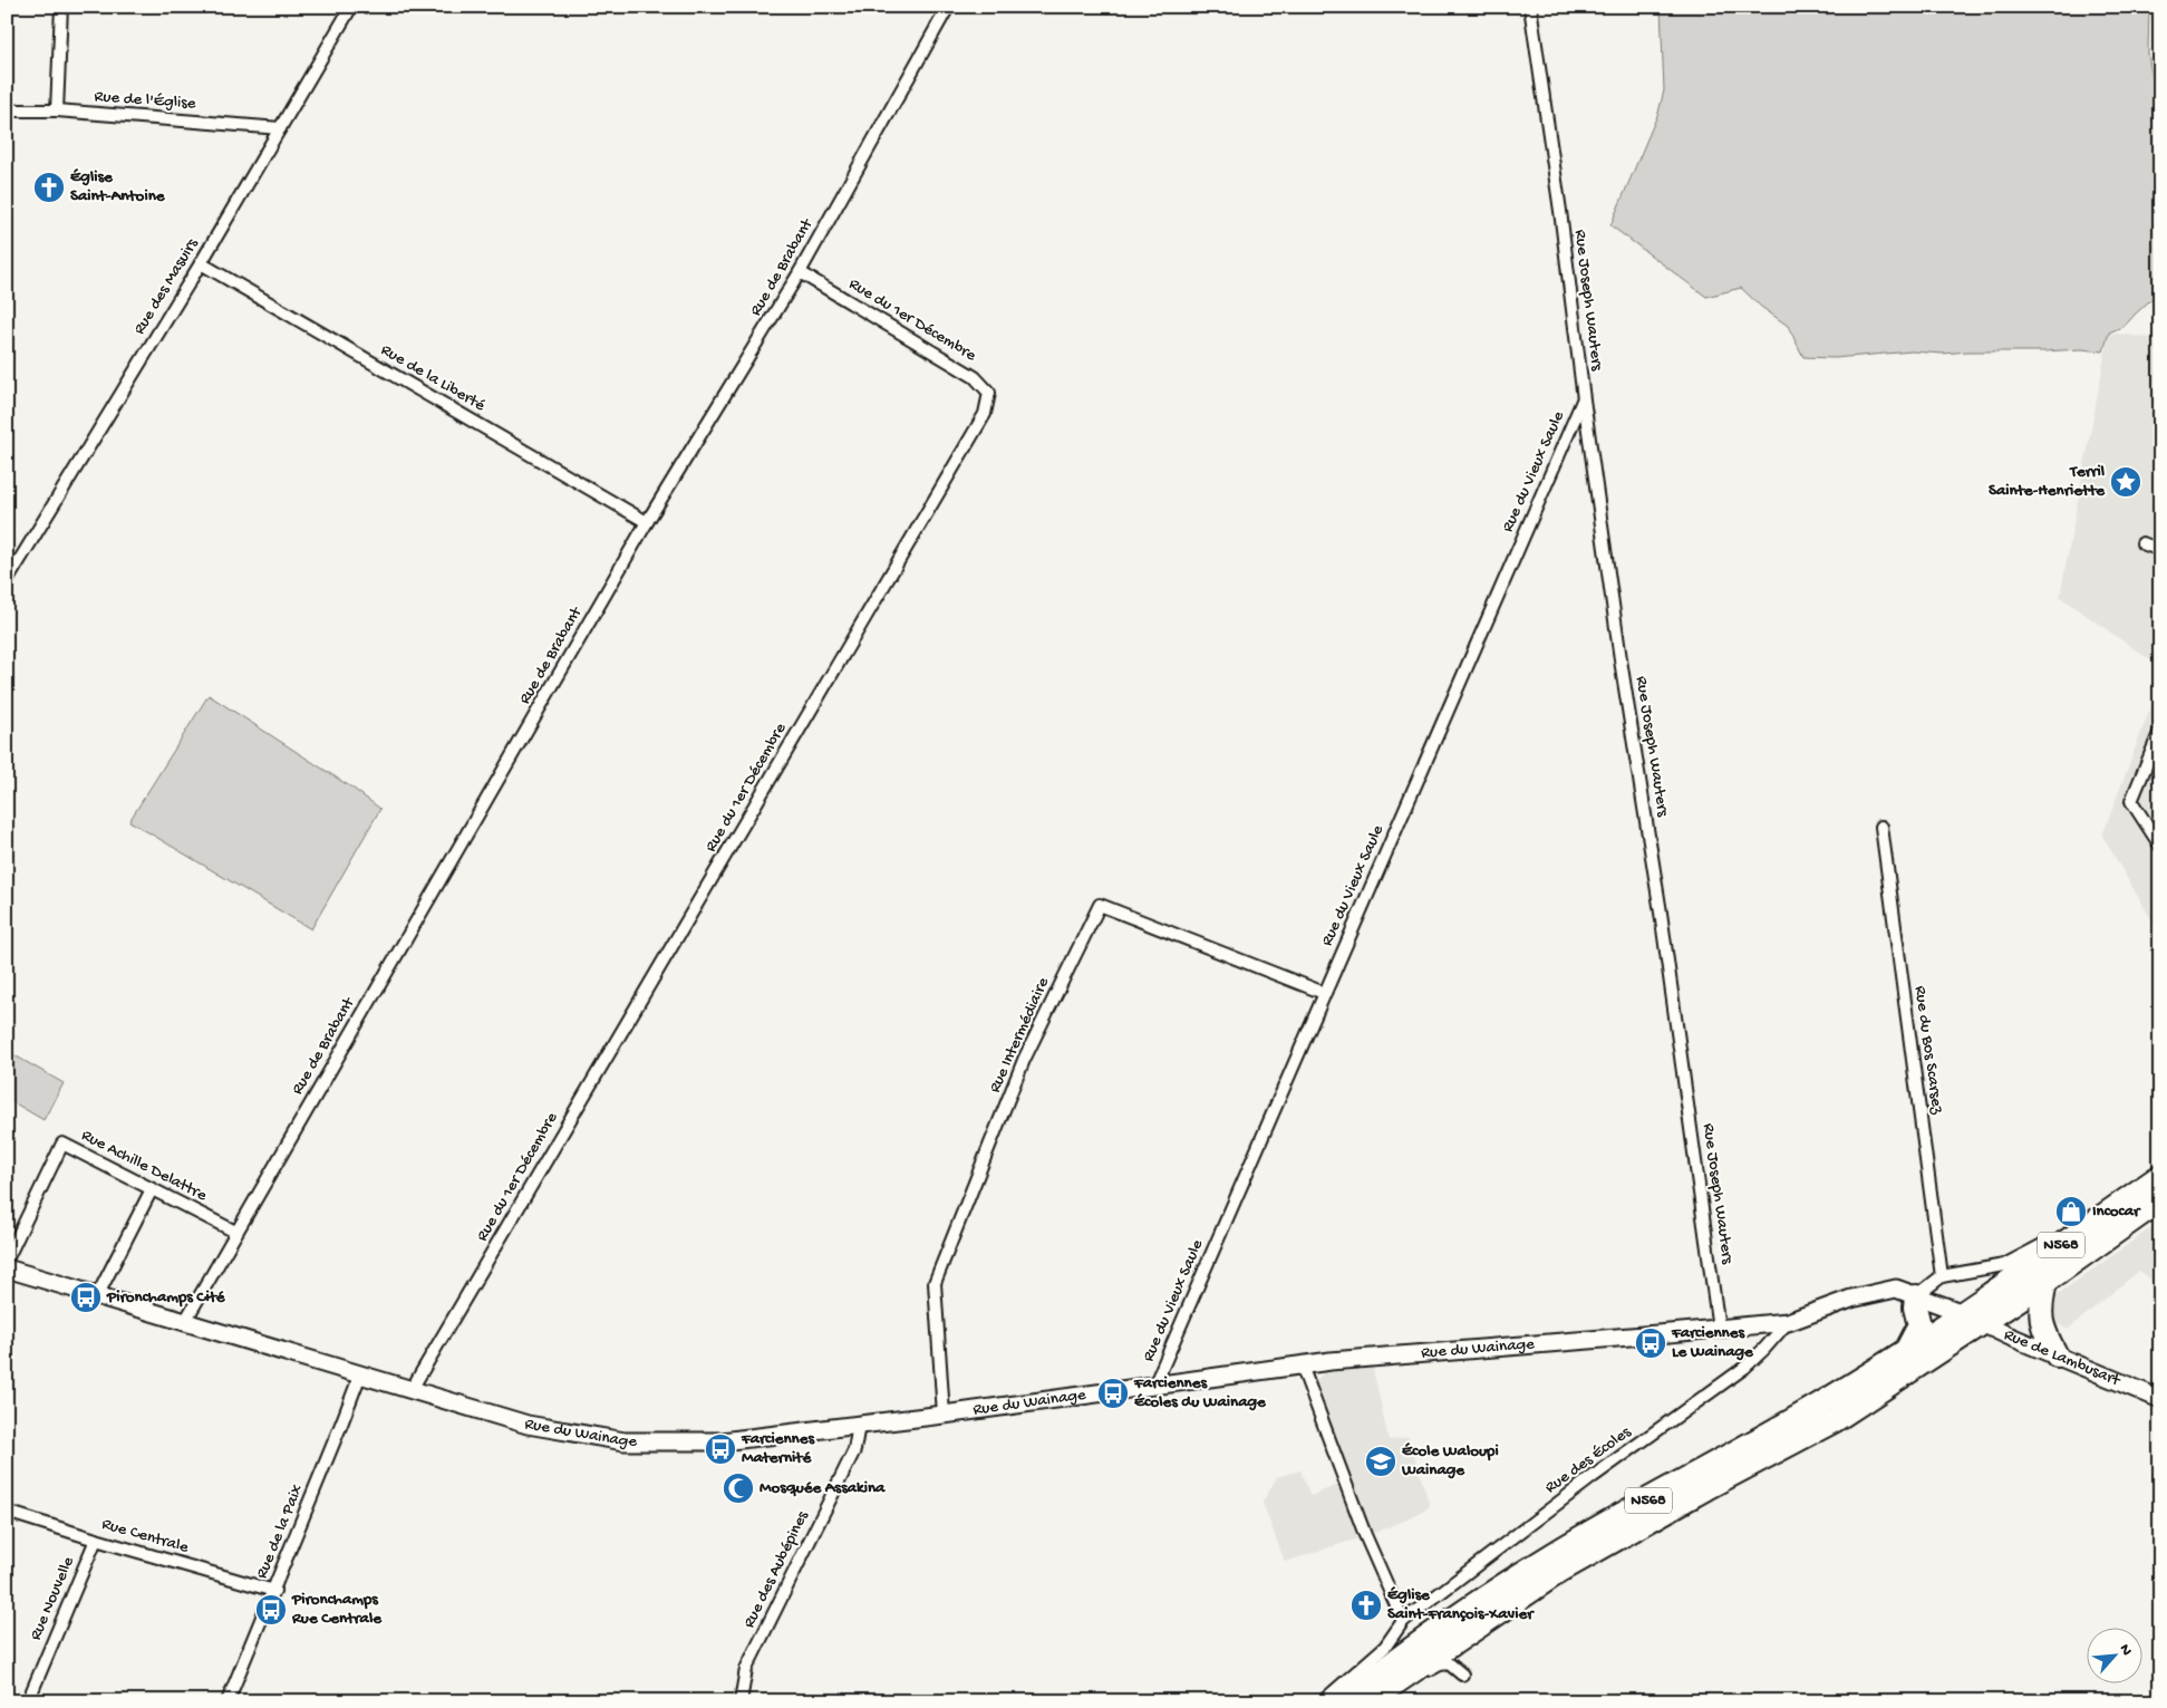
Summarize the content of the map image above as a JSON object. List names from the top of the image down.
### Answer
{
  "streets": {
    "highway": ["N568"],
    "street": [
      "Rue de l'Église",
      "Rue de Brabant",
      "Rue des Masuirs",
      "Rue Joseph Wauters",
      "Rue du 1er Décembre",
      "Rue de la Liberté",
      "Rue du Vieux Saule",
      "Rue Intermédiaire",
      "Rue du Bos Scarsez",
      "Rue Achille Delattre",
      "Rue du Wainage",
      "Rue de Lambusart",
      "Rue des Écoles",
      "Rue de la Paix",
      "Rue Centrale",
      "Rue des Aubépines",
      "Rue Nouvelle"
    ]
  },
  "crossings": [
    ["Rue de l'Église", "Rue des Masuirs"],
    ["Rue de Brabant", "Rue du 1er Décembre"],
    ["Rue de Brabant", "Rue de la Liberté"],
    ["Rue de Brabant", "Rue Achille Delattre"],
    ["Rue de Brabant", "Rue du Wainage"],
    ["Rue des Masuirs", "Rue de la Liberté"],
    ["Rue Joseph Wauters", "Rue du Vieux Saule"],
    ["Rue Joseph Wauters", "Rue du Wainage"],
    ["Rue du 1er Décembre", "Rue du Wainage"],
    ["Rue du Vieux Saule", "Rue Intermédiaire"],
    ["Rue du Vieux Saule", "Rue du Wainage"],
    ["Rue Intermédiaire", "Rue du Wainage"],
    ["N568", "Rue du Wainage"],
    ["N568", "Rue de Lambusart"],
    ["Rue du Wainage", "Rue de Lambusart"],
    ["Rue du Wainage", "Rue des Écoles"],
    ["Rue du Wainage", "Rue de la Paix"],
    ["Rue du Wainage", "Rue des Aubépines"],
    ["Rue de la Paix", "Rue Centrale"],
    ["Rue Centrale", "Rue Nouvelle"]
  ],
  "places": {
    "church": ["Église Saint-Antoine", "Église Saint-François-Xavier"],
    "place": ["Terril Sainte-Henriette"],
    "shop": ["Incocar"],
    "bus stop": [
      "Pironchamps Cité",
      "Farciennes Le Wainage",
      "Farciennes Écoles du Wainage",
      "Farciennes Maternité",
      "Pironchamps Rue Centrale"
    ],
    "school or university": ["École Waloupi Wainage"],
    "mosque": ["Mosquée Assakina"]
  },
  "north": "top right"
}
